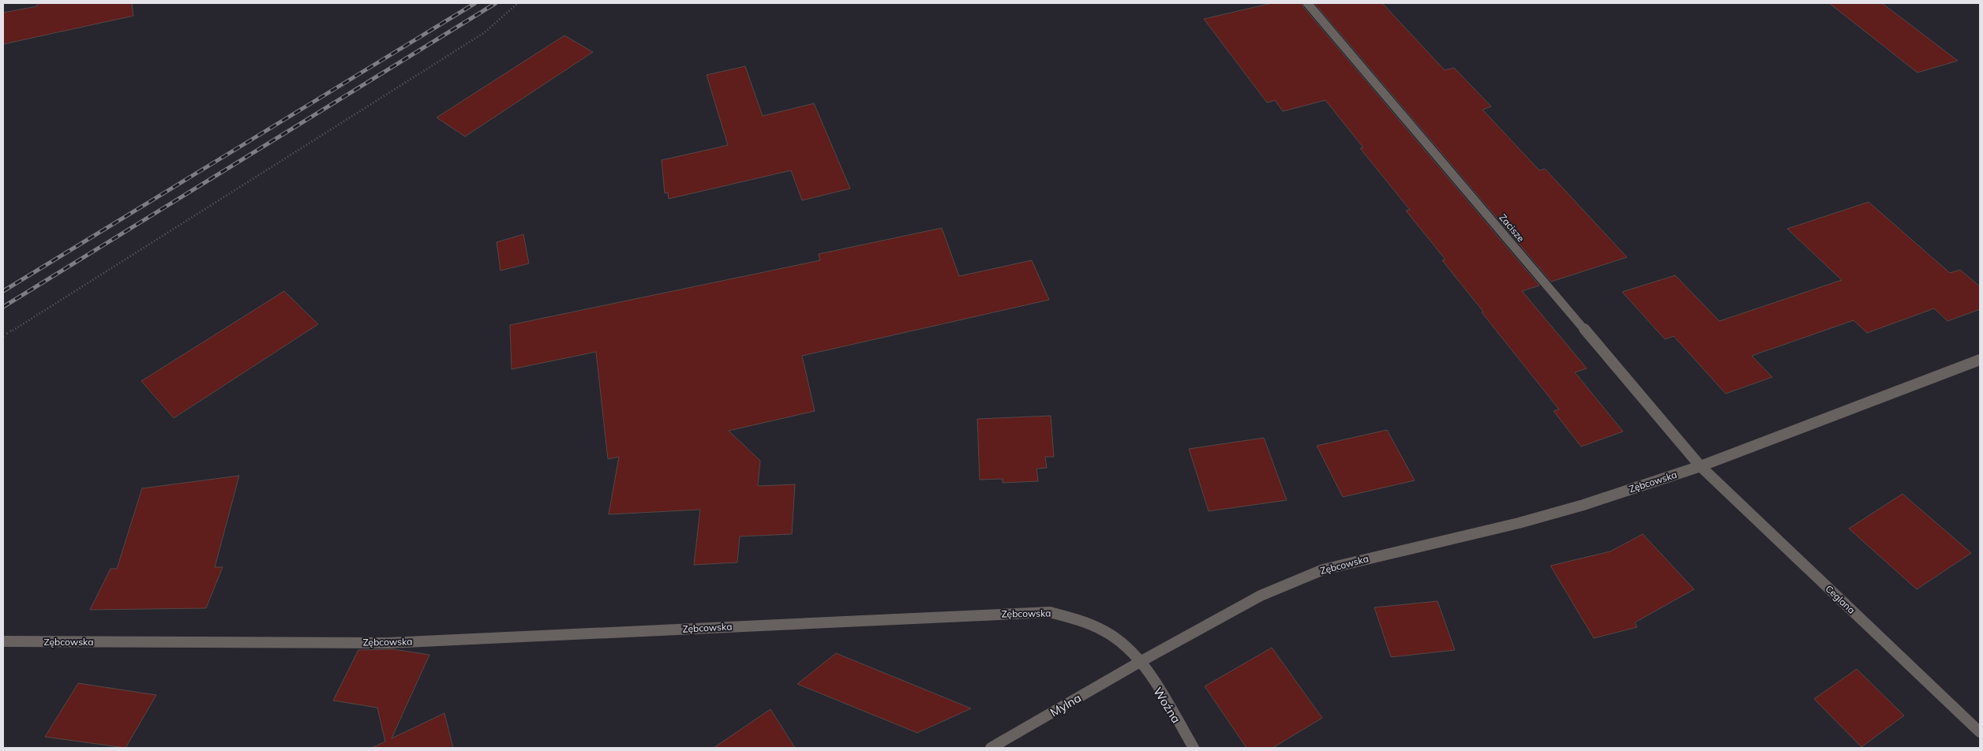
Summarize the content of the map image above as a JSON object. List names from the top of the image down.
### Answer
{
  "streets": {
    "street": [
      "Zacisze",
      "Zębcowska",
      "Ceglana",
      "Mylna",
      "Woźna"
    ]
  },
  "crossings": [
    ["Zacisze", "Zębcowska"],
    ["Zacisze", "Ceglana"],
    ["Zębcowska", "Ceglana"],
    ["Zębcowska", "Mylna"],
    ["Zębcowska", "Woźna"],
    ["Mylna", "Woźna"]
  ]
}
